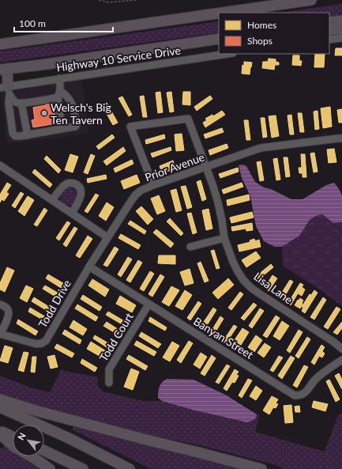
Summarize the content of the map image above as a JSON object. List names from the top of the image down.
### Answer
{
  "streets": {
    "street": [
      "Highway 10 Service Drive",
      "Prior Avenue",
      "Lisa Lane",
      "Todd Drive",
      "Todd Court",
      "Banyan Street"
    ]
  },
  "crossings": [
    ["Prior Avenue", "Lisa Lane"],
    ["Prior Avenue", "Todd Drive"],
    ["Todd Drive", "Banyan Street"],
    ["Todd Court", "Banyan Street"]
  ],
  "places": ["Welsch's Big Ten Tavern"],
  "legend": ["Homes", "Shops"],
  "scale_bar": "100 m",
  "north": "top left"
}
